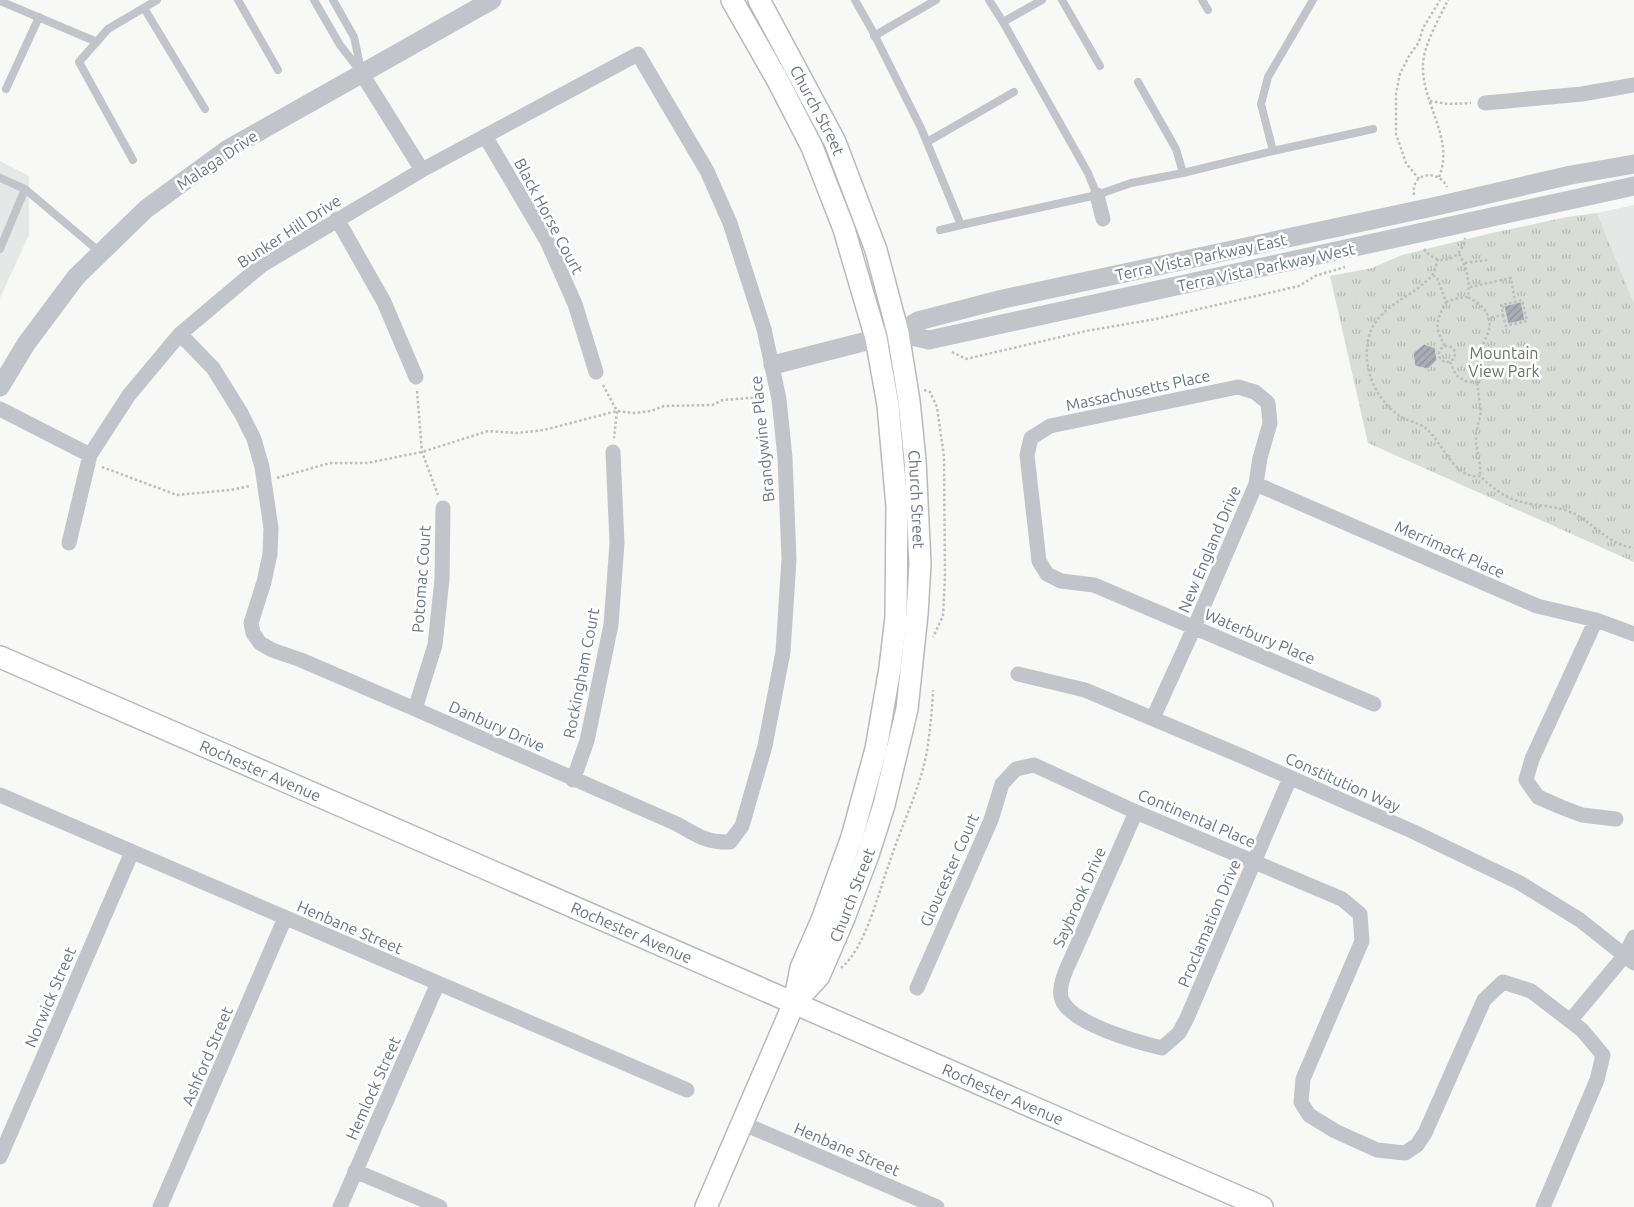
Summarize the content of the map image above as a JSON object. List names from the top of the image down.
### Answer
{
  "streets": {
    "main road": ["Church Street", "Rochester Avenue"],
    "street": [
      "Malaga Drive",
      "Black Horse Court",
      "Bunker Hill Drive",
      "Terra Vista Parkway East",
      "Terra Vista Parkway West",
      "Massachusetts Place",
      "Brandywine Place",
      "New England Drive",
      "Merrimack Place",
      "Potomac Court",
      "Waterbury Place",
      "Rockingham Court",
      "Danbury Drive",
      "Constitution Way",
      "Continental Place",
      "Gloucester Court",
      "Saybrook Drive",
      "Proclamation Drive",
      "Henbane Street",
      "Norwick Street",
      "Ashford Street",
      "Hemlock Street"
    ]
  },
  "crossings": [
    ["Church Street", "Terra Vista Parkway East"],
    ["Church Street", "Terra Vista Parkway West"],
    ["Church Street", "Rochester Avenue"],
    ["Church Street", "Henbane Street"],
    ["Black Horse Court", "Bunker Hill Drive"],
    ["Bunker Hill Drive", "Brandywine Place"],
    ["Terra Vista Parkway East", "Terra Vista Parkway West"],
    ["Terra Vista Parkway East", "Brandywine Place"],
    ["Massachusetts Place", "New England Drive"],
    ["Massachusetts Place", "Waterbury Place"],
    ["Brandywine Place", "Danbury Drive"],
    ["New England Drive", "Merrimack Place"],
    ["New England Drive", "Waterbury Place"],
    ["New England Drive", "Constitution Way"],
    ["Potomac Court", "Danbury Drive"],
    ["Rockingham Court", "Danbury Drive"],
    ["Constitution Way", "Proclamation Drive"],
    ["Continental Place", "Gloucester Court"],
    ["Continental Place", "Saybrook Drive"],
    ["Continental Place", "Proclamation Drive"],
    ["Saybrook Drive", "Proclamation Drive"],
    ["Henbane Street", "Norwick Street"],
    ["Henbane Street", "Ashford Street"],
    ["Henbane Street", "Hemlock Street"]
  ],
  "parks": ["Mountain View Park"]
}
